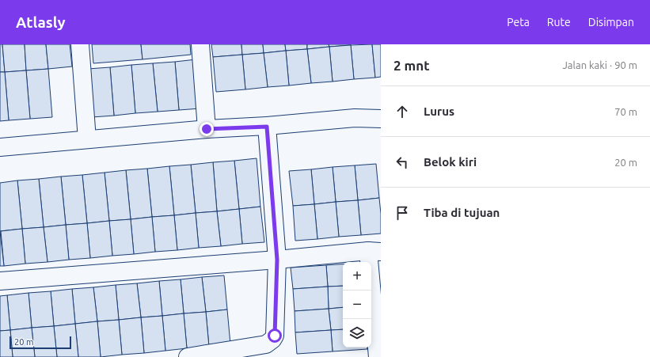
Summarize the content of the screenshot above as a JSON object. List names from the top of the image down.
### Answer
{
  "scale_bar": "20 m",
  "page": {
    "header": "Atlasly",
    "nav": ["Peta", "Rute", "Disimpan"],
    "heading": ["2 mnt", "Jalan kaki · 90 m"],
    "list": [
      ["Lurus", "70 m"],
      ["Belok kiri", "20 m"],
      "Tiba di tujuan"
    ],
    "map_buttons": ["+", "−"],
    "scale": "20 m"
  }
}
